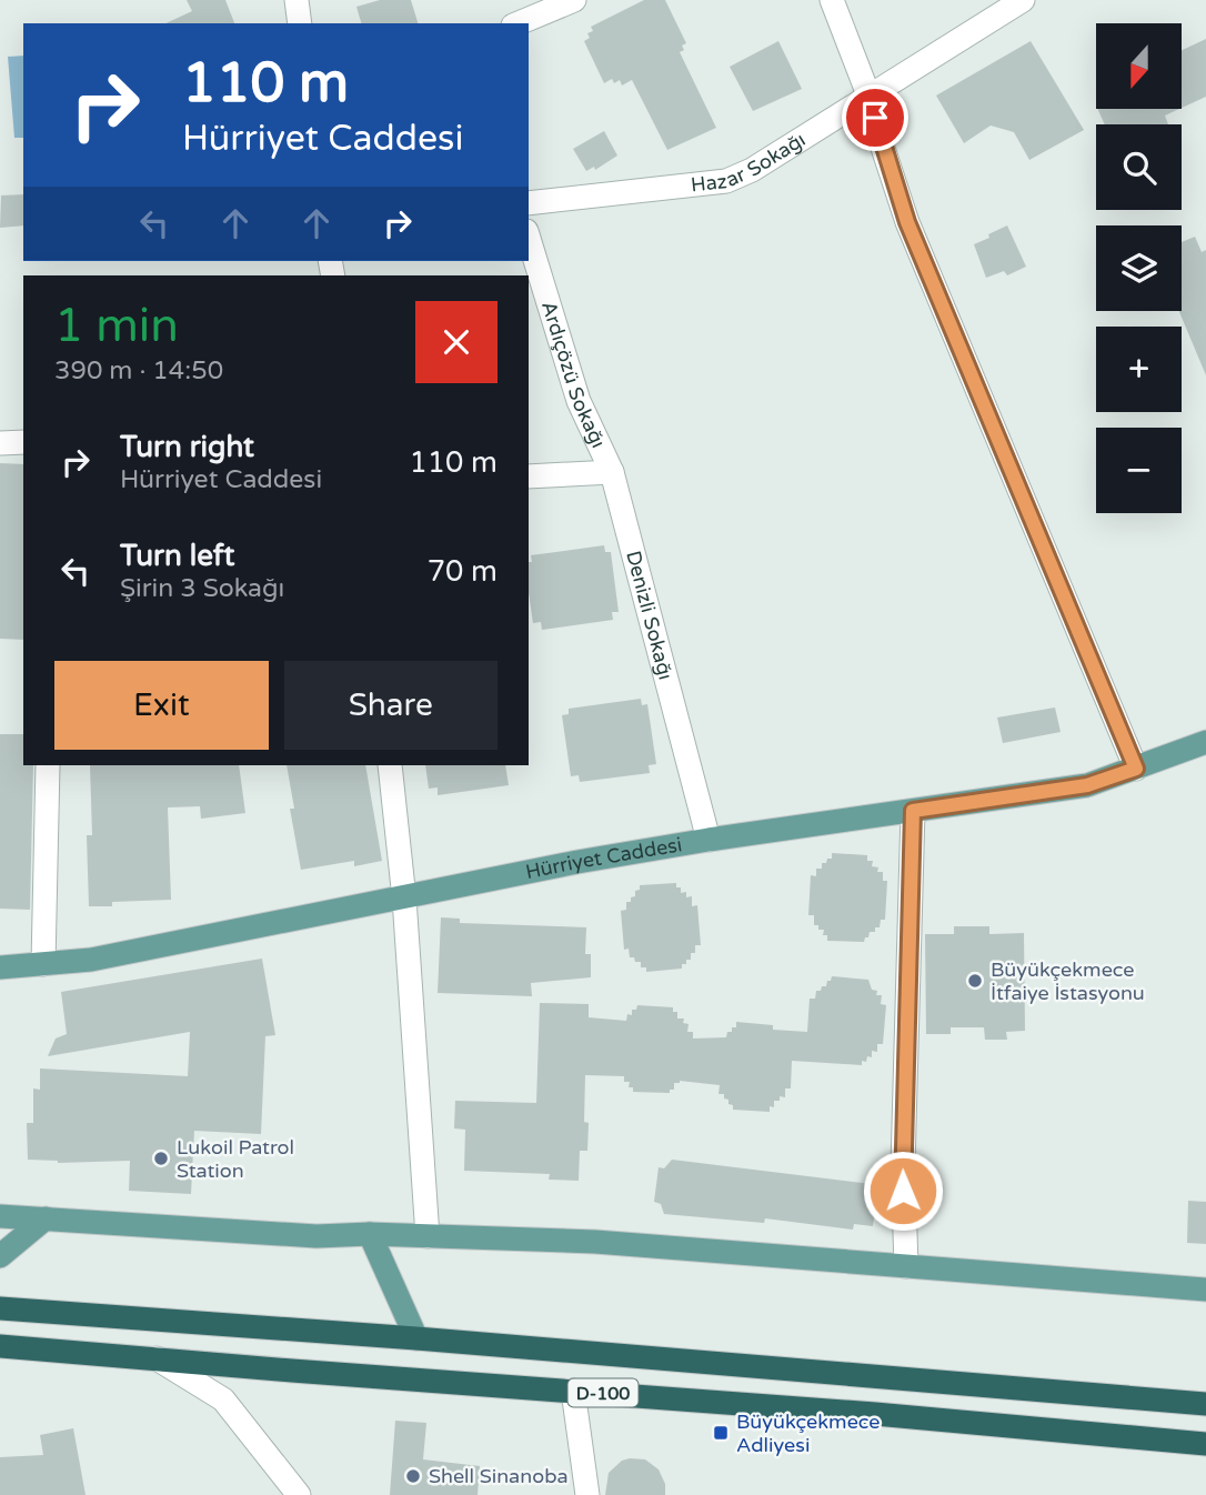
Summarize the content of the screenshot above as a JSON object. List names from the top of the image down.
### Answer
{
  "streets": {
    "highway": ["D-100"],
    "main road": ["Hürriyet Caddesi"],
    "street": ["Hazar Sokağı", "Ardıçözü Sokağı", "Denizli Sokağı"]
  },
  "crossings": [
    ["Ardıçözü Sokağı", "Denizli Sokağı"],
    ["Denizli Sokağı", "Hürriyet Caddesi"]
  ],
  "places": {
    "other": ["Büyükçekmece İtfaiye İstasyonu", "Lukoil Patrol Station", "Shell Sinanoba"],
    "transit": ["Büyükçekmece Adliyesi"]
  },
  "north": "bottom",
  "page": {
    "map_buttons": ["+", "−"],
    "turn": ["110 m", "Hürriyet Caddesi"],
    "heading": ["1 min", "390 m · 14:50"],
    "list": [
      {
        "name": "Turn right",
        "note": "Hürriyet Caddesi",
        "value": "110 m"
      },
      {
        "name": "Turn left",
        "note": "Şirin 3 Sokağı",
        "value": "70 m"
      }
    ],
    "buttons": ["Exit", "Share"]
  }
}
